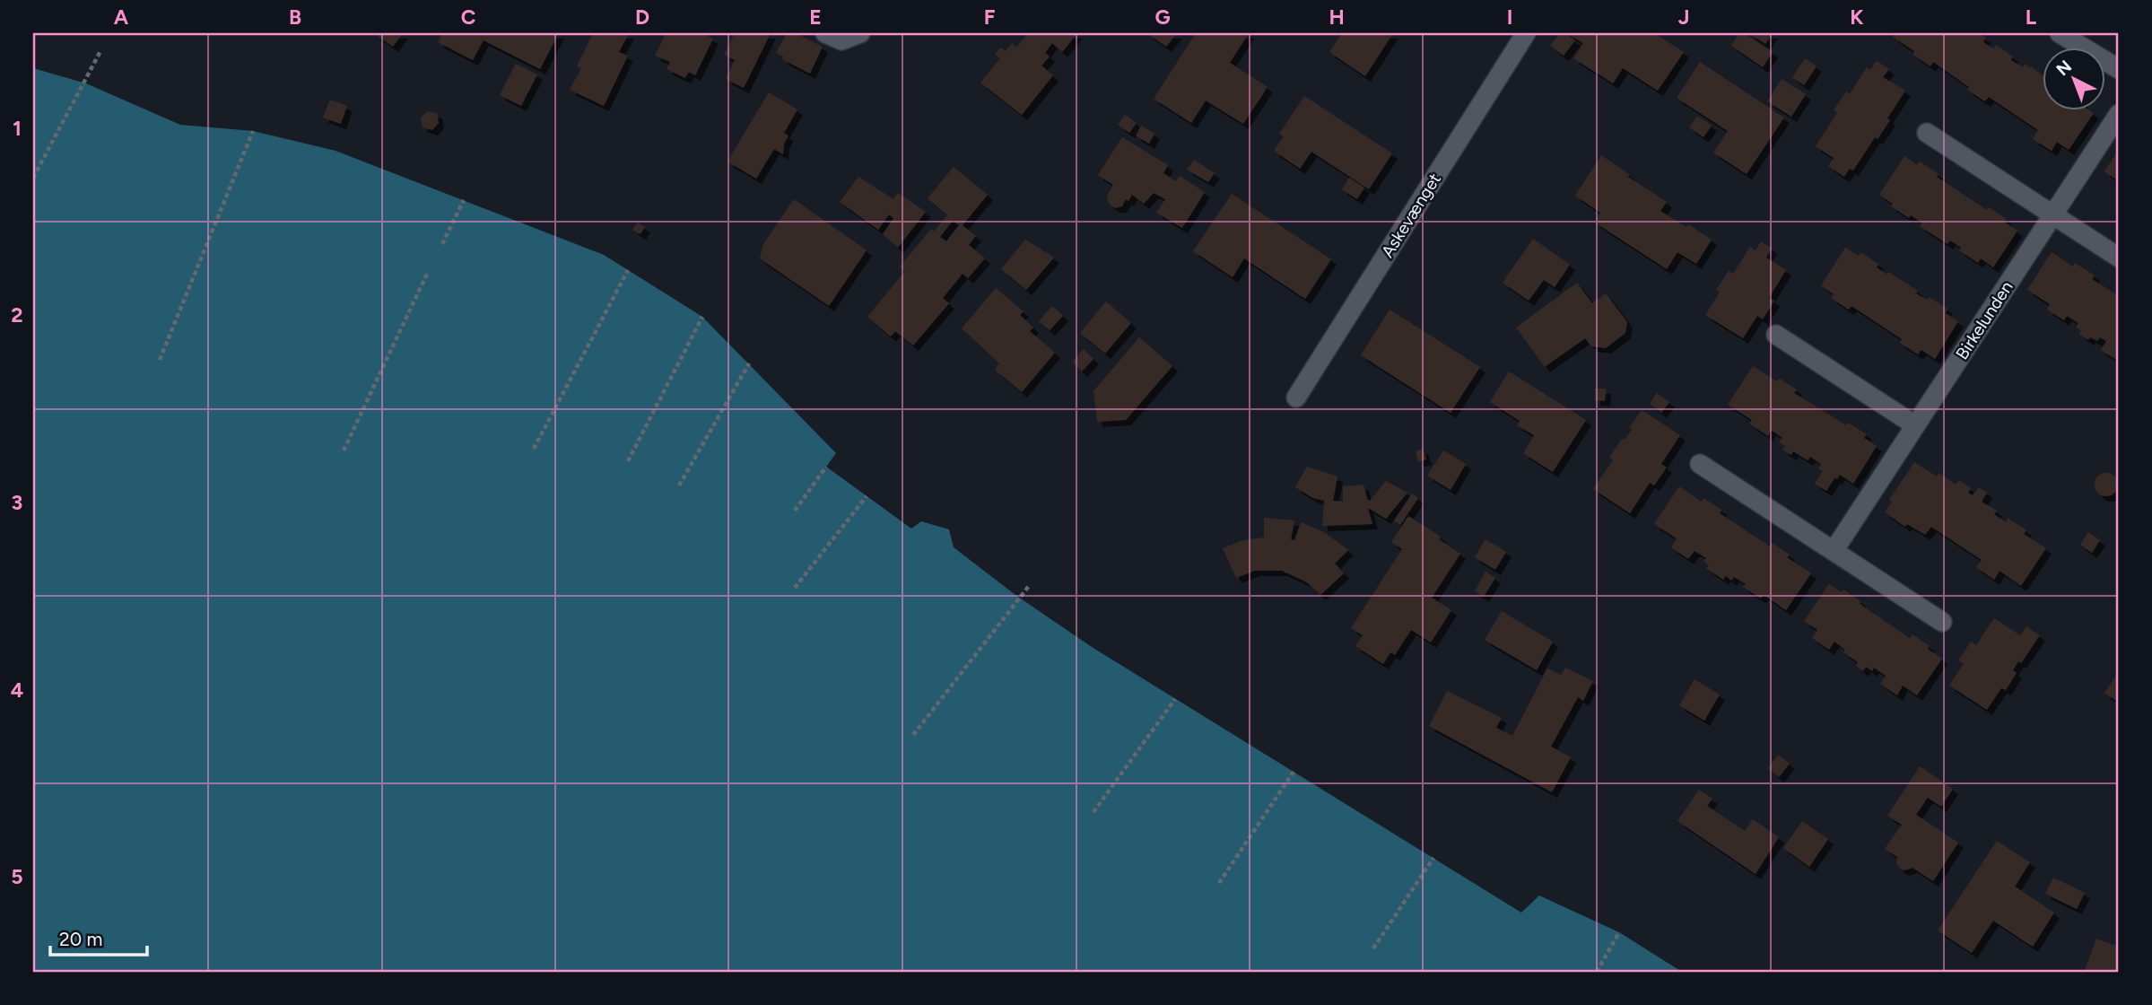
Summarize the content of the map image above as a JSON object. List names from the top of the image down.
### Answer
{
  "streets": {
    "street": ["Askevænget", "Birkelunden"]
  },
  "scale_bar": "20 m",
  "north": "top left",
  "grid": {
    "columns": [
      "A",
      "B",
      "C",
      "D",
      "E",
      "F",
      "G",
      "H",
      "I",
      "J",
      "K",
      "L"
    ],
    "rows": [
      "1",
      "2",
      "3",
      "4",
      "5"
    ]
  }
}
